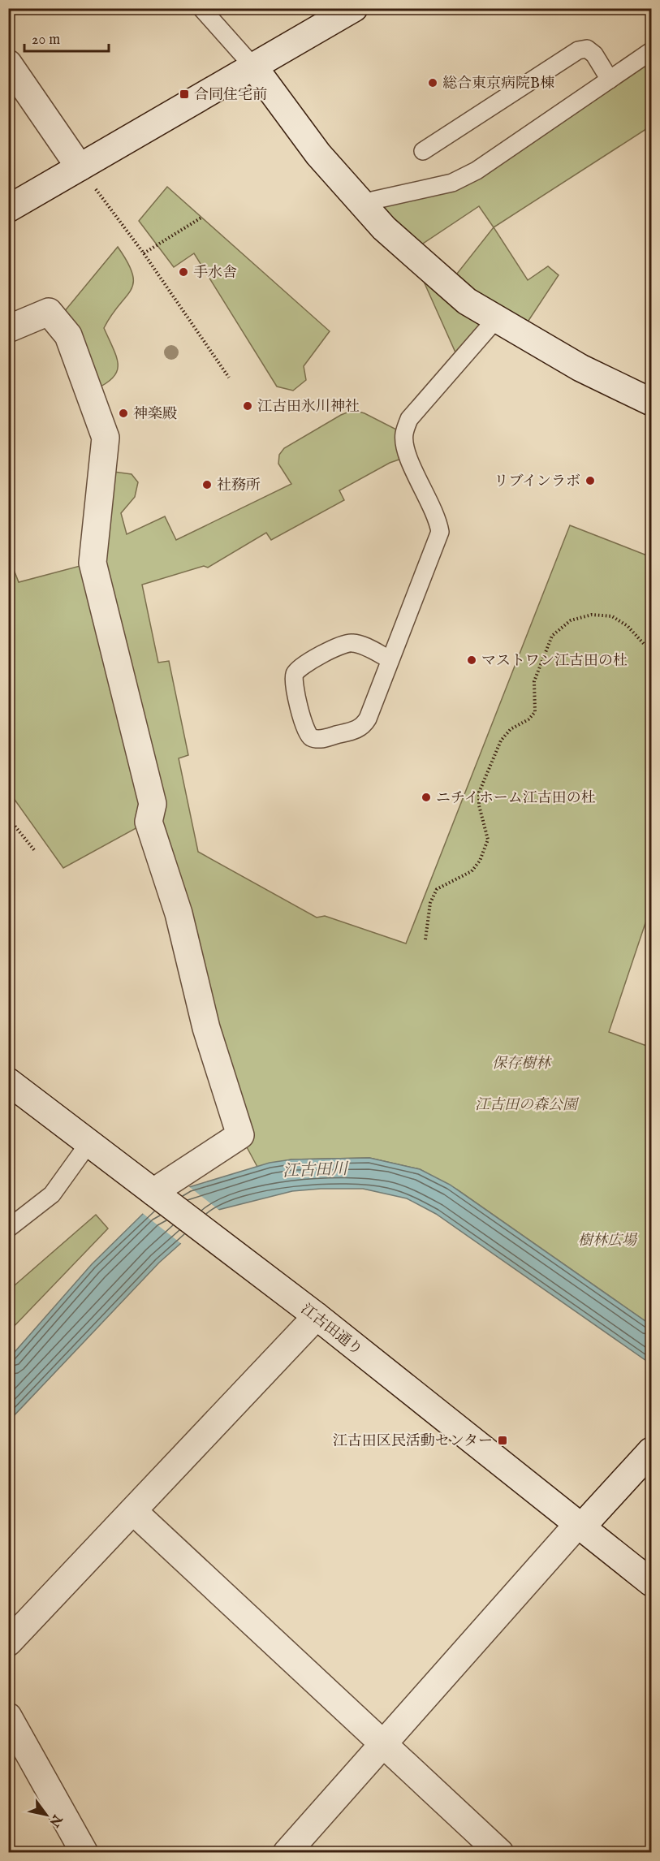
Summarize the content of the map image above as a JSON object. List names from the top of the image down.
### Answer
{
  "streets": {
    "street": ["江古田通り"]
  },
  "water": ["江古田川"],
  "parks": ["保存樹林", "江古田の森公園", "樹林広場"],
  "places": {
    "other": [
      "総合東京病院B棟",
      "手水舎",
      "江古田氷川神社",
      "神楽殿",
      "リブインラボ",
      "社務所",
      "マストワン江古田の杜",
      "ニチイホーム江古田の杜"
    ],
    "transit": ["合同住宅前", "江古田区民活動センター"]
  },
  "scale_bar": "20 m",
  "north": "bottom right"
}
